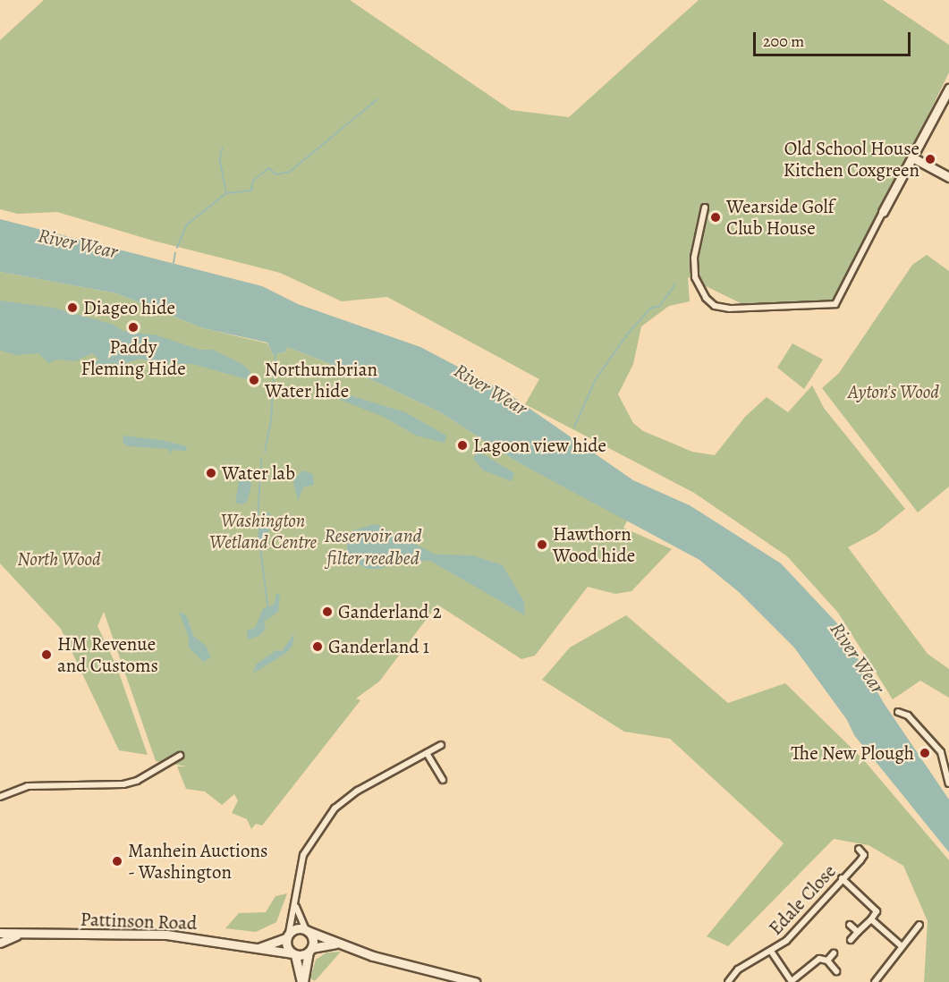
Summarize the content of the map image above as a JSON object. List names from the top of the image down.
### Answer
{
  "streets": {
    "street": ["Edale Close", "Pattinson Road"]
  },
  "water": ["River Wear", "Reservoir and filter reedbed"],
  "parks": ["Ayton's Wood", "Washington Wetland Centre", "North Wood"],
  "places": [
    "Old School House Kitchen Coxgreen",
    "Wearside Golf Club House",
    "Diageo hide",
    "Paddy Fleming Hide",
    "Northumbrian Water hide",
    "Lagoon view hide",
    "Water lab",
    "Hawthorn Wood hide",
    "Ganderland 2",
    "Ganderland 1",
    "HM Revenue and Customs",
    "The New Plough",
    "Manhein Auctions - Washington"
  ],
  "scale_bar": "200 m"
}
